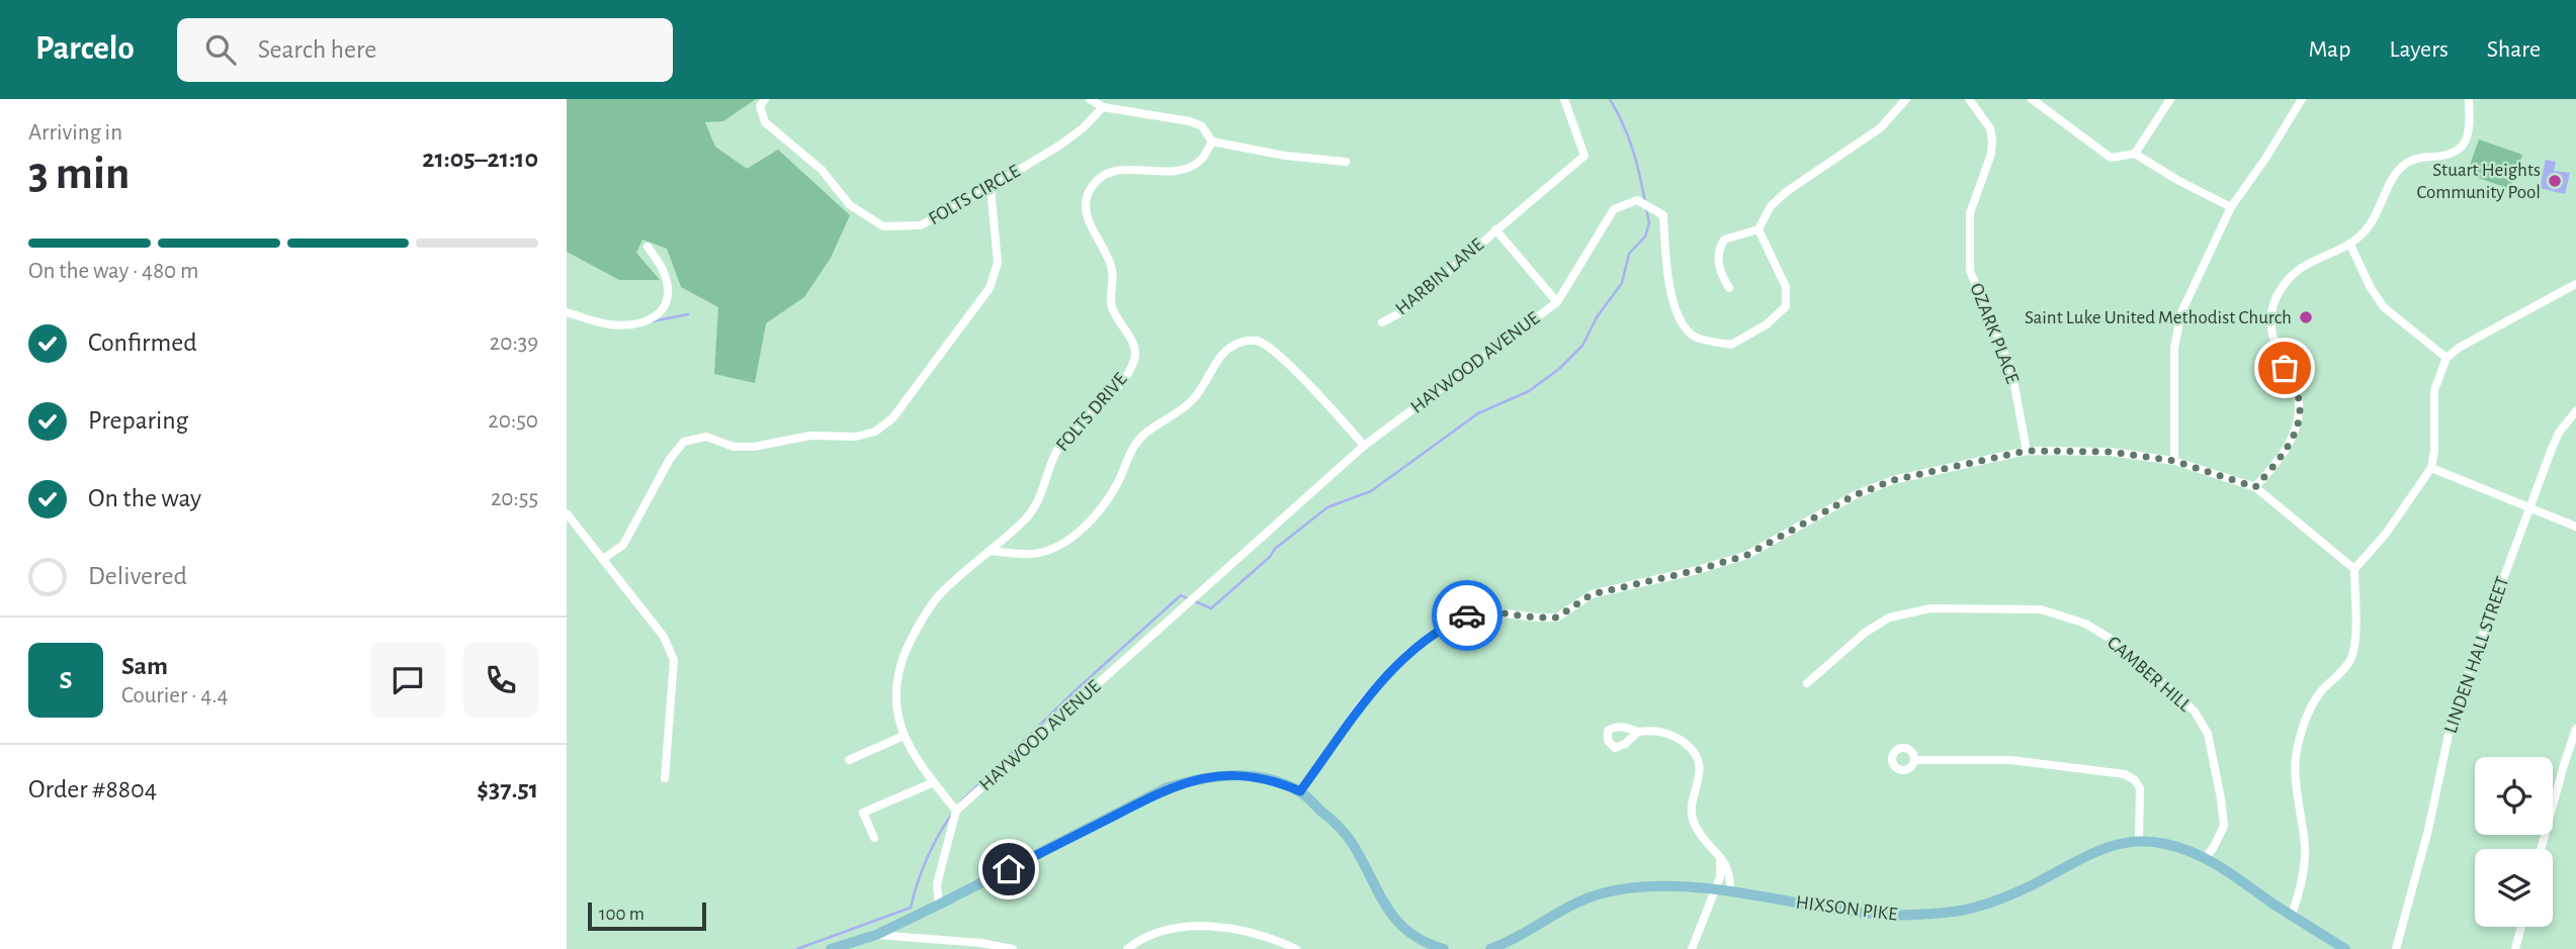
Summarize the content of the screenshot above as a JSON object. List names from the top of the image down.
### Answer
{
  "streets": {
    "main road": ["HIXSON PIKE"],
    "street": [
      "FOLTS CIRCLE",
      "HARBIN LANE",
      "OZARK PLACE",
      "HAYWOOD AVENUE",
      "FOLTS DRIVE",
      "LINDEN HALL STREET",
      "CAMBER HILL"
    ]
  },
  "crossings": [
    ["HAYWOOD AVENUE", "FOLTS DRIVE"],
    ["CAMBER HILL", "HIXSON PIKE"]
  ],
  "places": ["Stuart Heights Community Pool", "Saint Luke United Methodist Church"],
  "scale_bar": "100 m",
  "page": {
    "header": "Parcelo",
    "search": "Search here",
    "nav": ["Map", "Layers", "Share"],
    "heading": ["3 min", "Arriving in", "21:05–21:10"],
    "panel": [
      "Sam",
      "Courier · 4.4",
      "Order #8804",
      "$37.51"
    ],
    "bar": "On the way · 480 m",
    "list": [
      ["Confirmed", "20:39"],
      ["Preparing", "20:50"],
      ["On the way", "20:55"],
      "Delivered"
    ],
    "round": "S",
    "scale": "100 m"
  }
}
